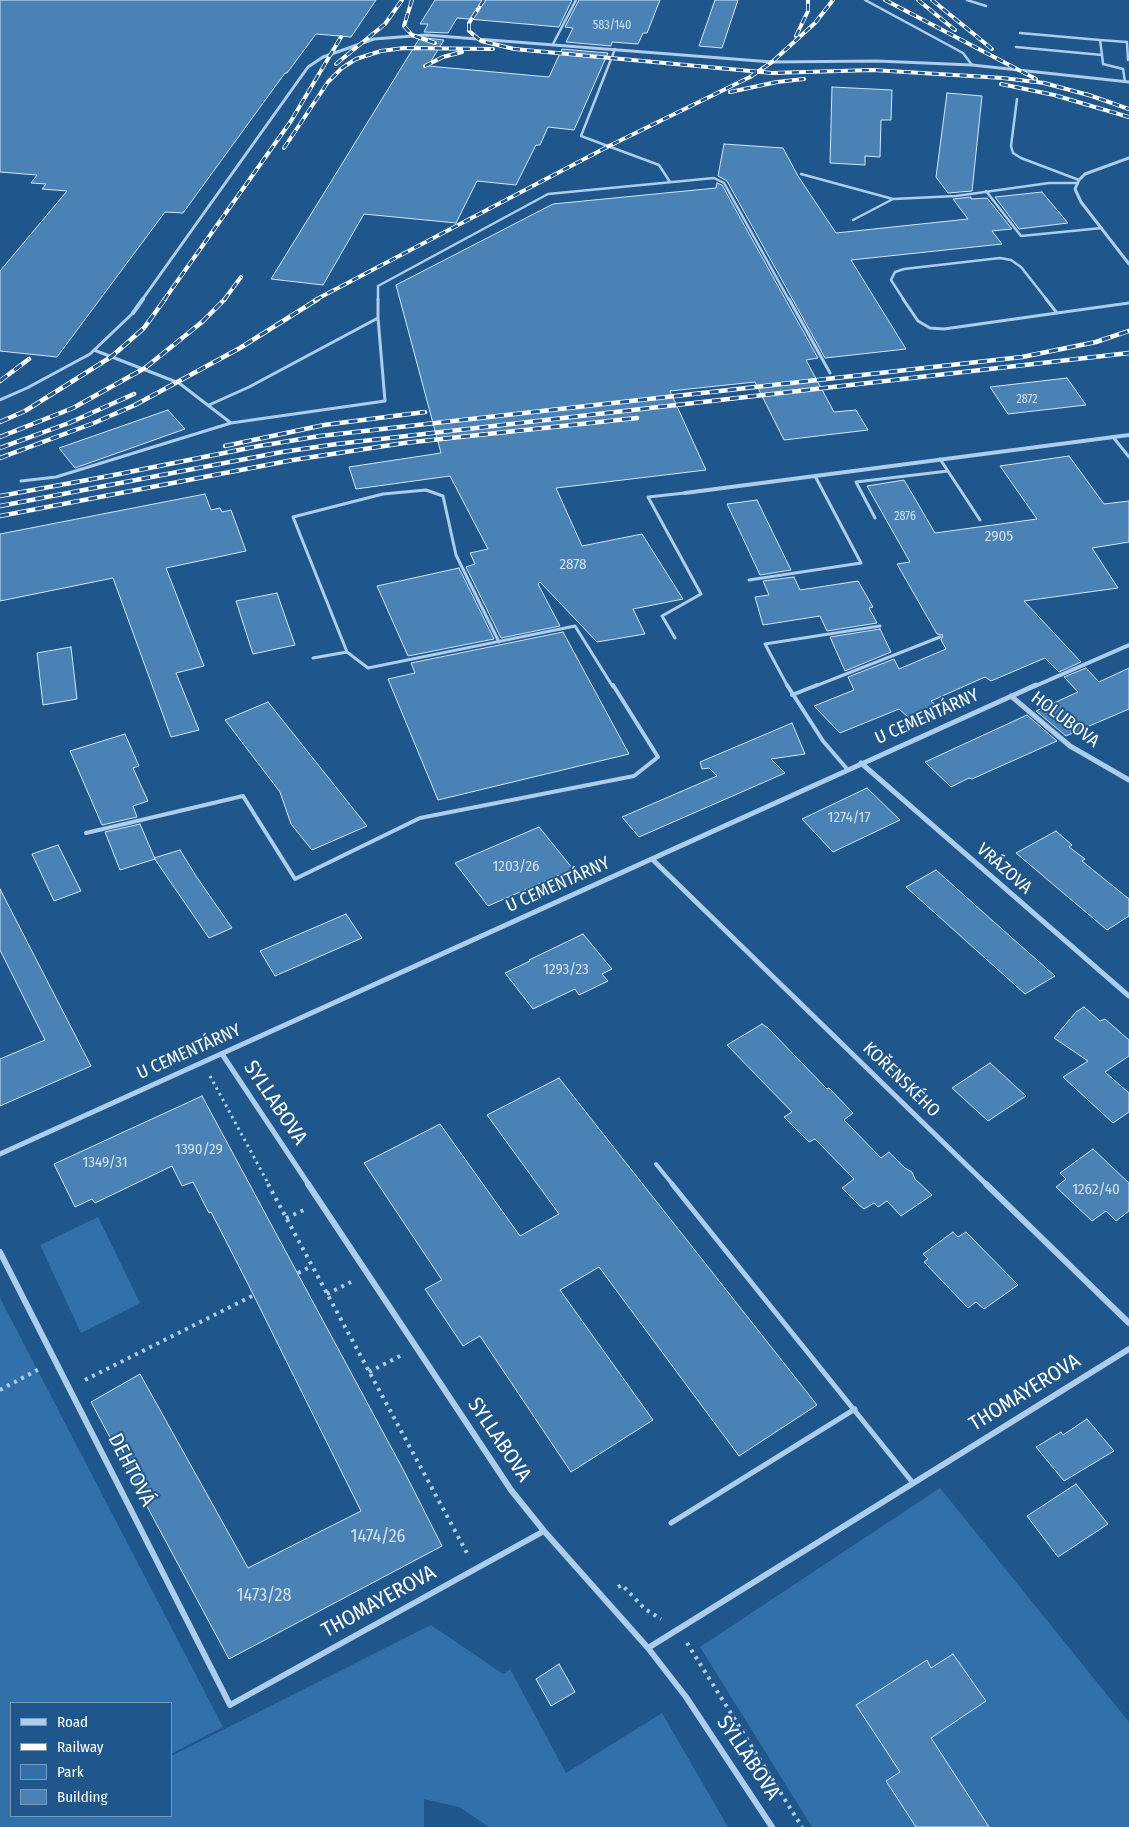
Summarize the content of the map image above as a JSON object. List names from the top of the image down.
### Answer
{
  "streets": {
    "street": [
      "U CEMENTÁRNY",
      "HOLUBOVA",
      "VRÁZOVA",
      "KOŘENSKÉHO",
      "SYLLABOVA",
      "THOMAYEROVA",
      "DEHTOVÁ"
    ]
  },
  "crossings": [
    ["U CEMENTÁRNY", "HOLUBOVA"],
    ["U CEMENTÁRNY", "VRÁZOVA"],
    ["U CEMENTÁRNY", "KOŘENSKÉHO"],
    ["U CEMENTÁRNY", "SYLLABOVA"],
    ["SYLLABOVA", "THOMAYEROVA"],
    ["THOMAYEROVA", "DEHTOVÁ"]
  ],
  "house_numbers": [
    "583/140",
    "2872",
    "2876",
    "2905",
    "2878",
    "1274/17",
    "1203/26",
    "1293/23",
    "1390/29",
    "1349/31",
    "1262/40",
    "1474/26",
    "1473/28"
  ],
  "legend": [
    "Road",
    "Railway",
    "Park",
    "Building"
  ]
}
